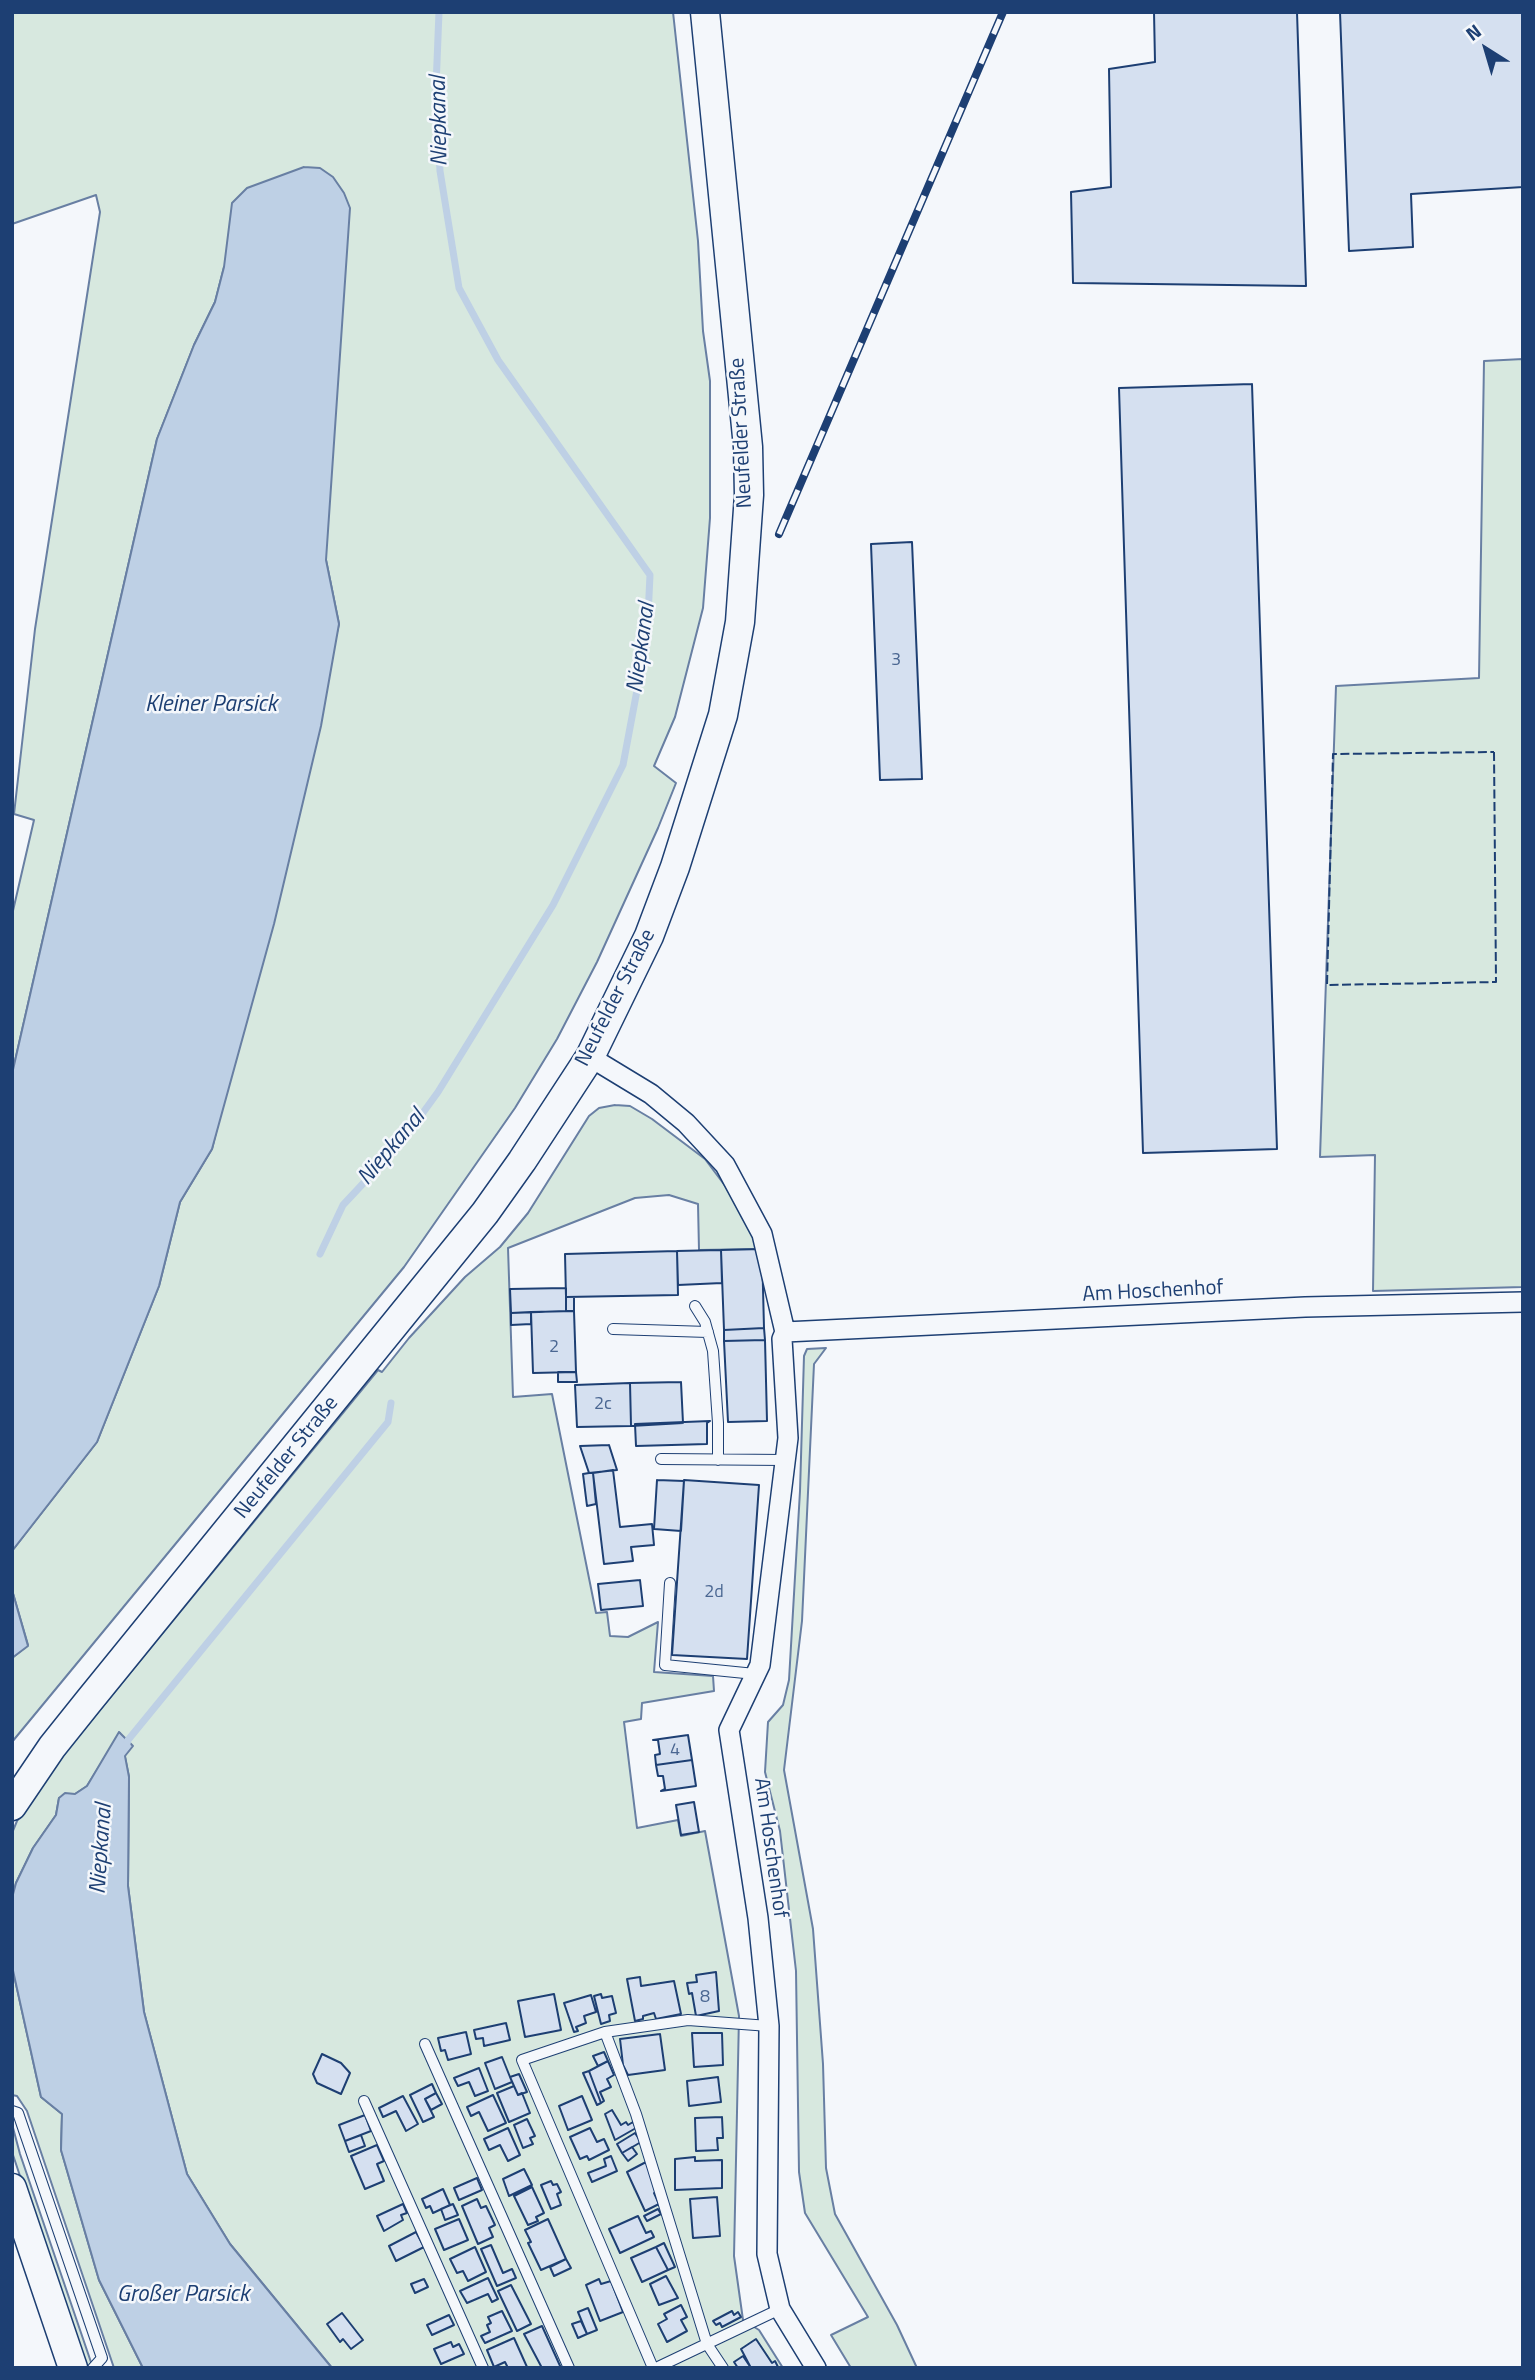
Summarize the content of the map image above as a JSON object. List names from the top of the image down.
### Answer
{
  "streets": {
    "main road": ["Neufelder Straße"],
    "street": ["Am Hoschenhof"]
  },
  "crossings": [
    ["Neufelder Straße", "Am Hoschenhof"]
  ],
  "water": ["Niepkanal", "Kleiner Parsick", "Großer Parsick"],
  "house_numbers": [
    "3",
    "2",
    "2c",
    "2d",
    "4",
    "8"
  ],
  "north": "top left"
}
